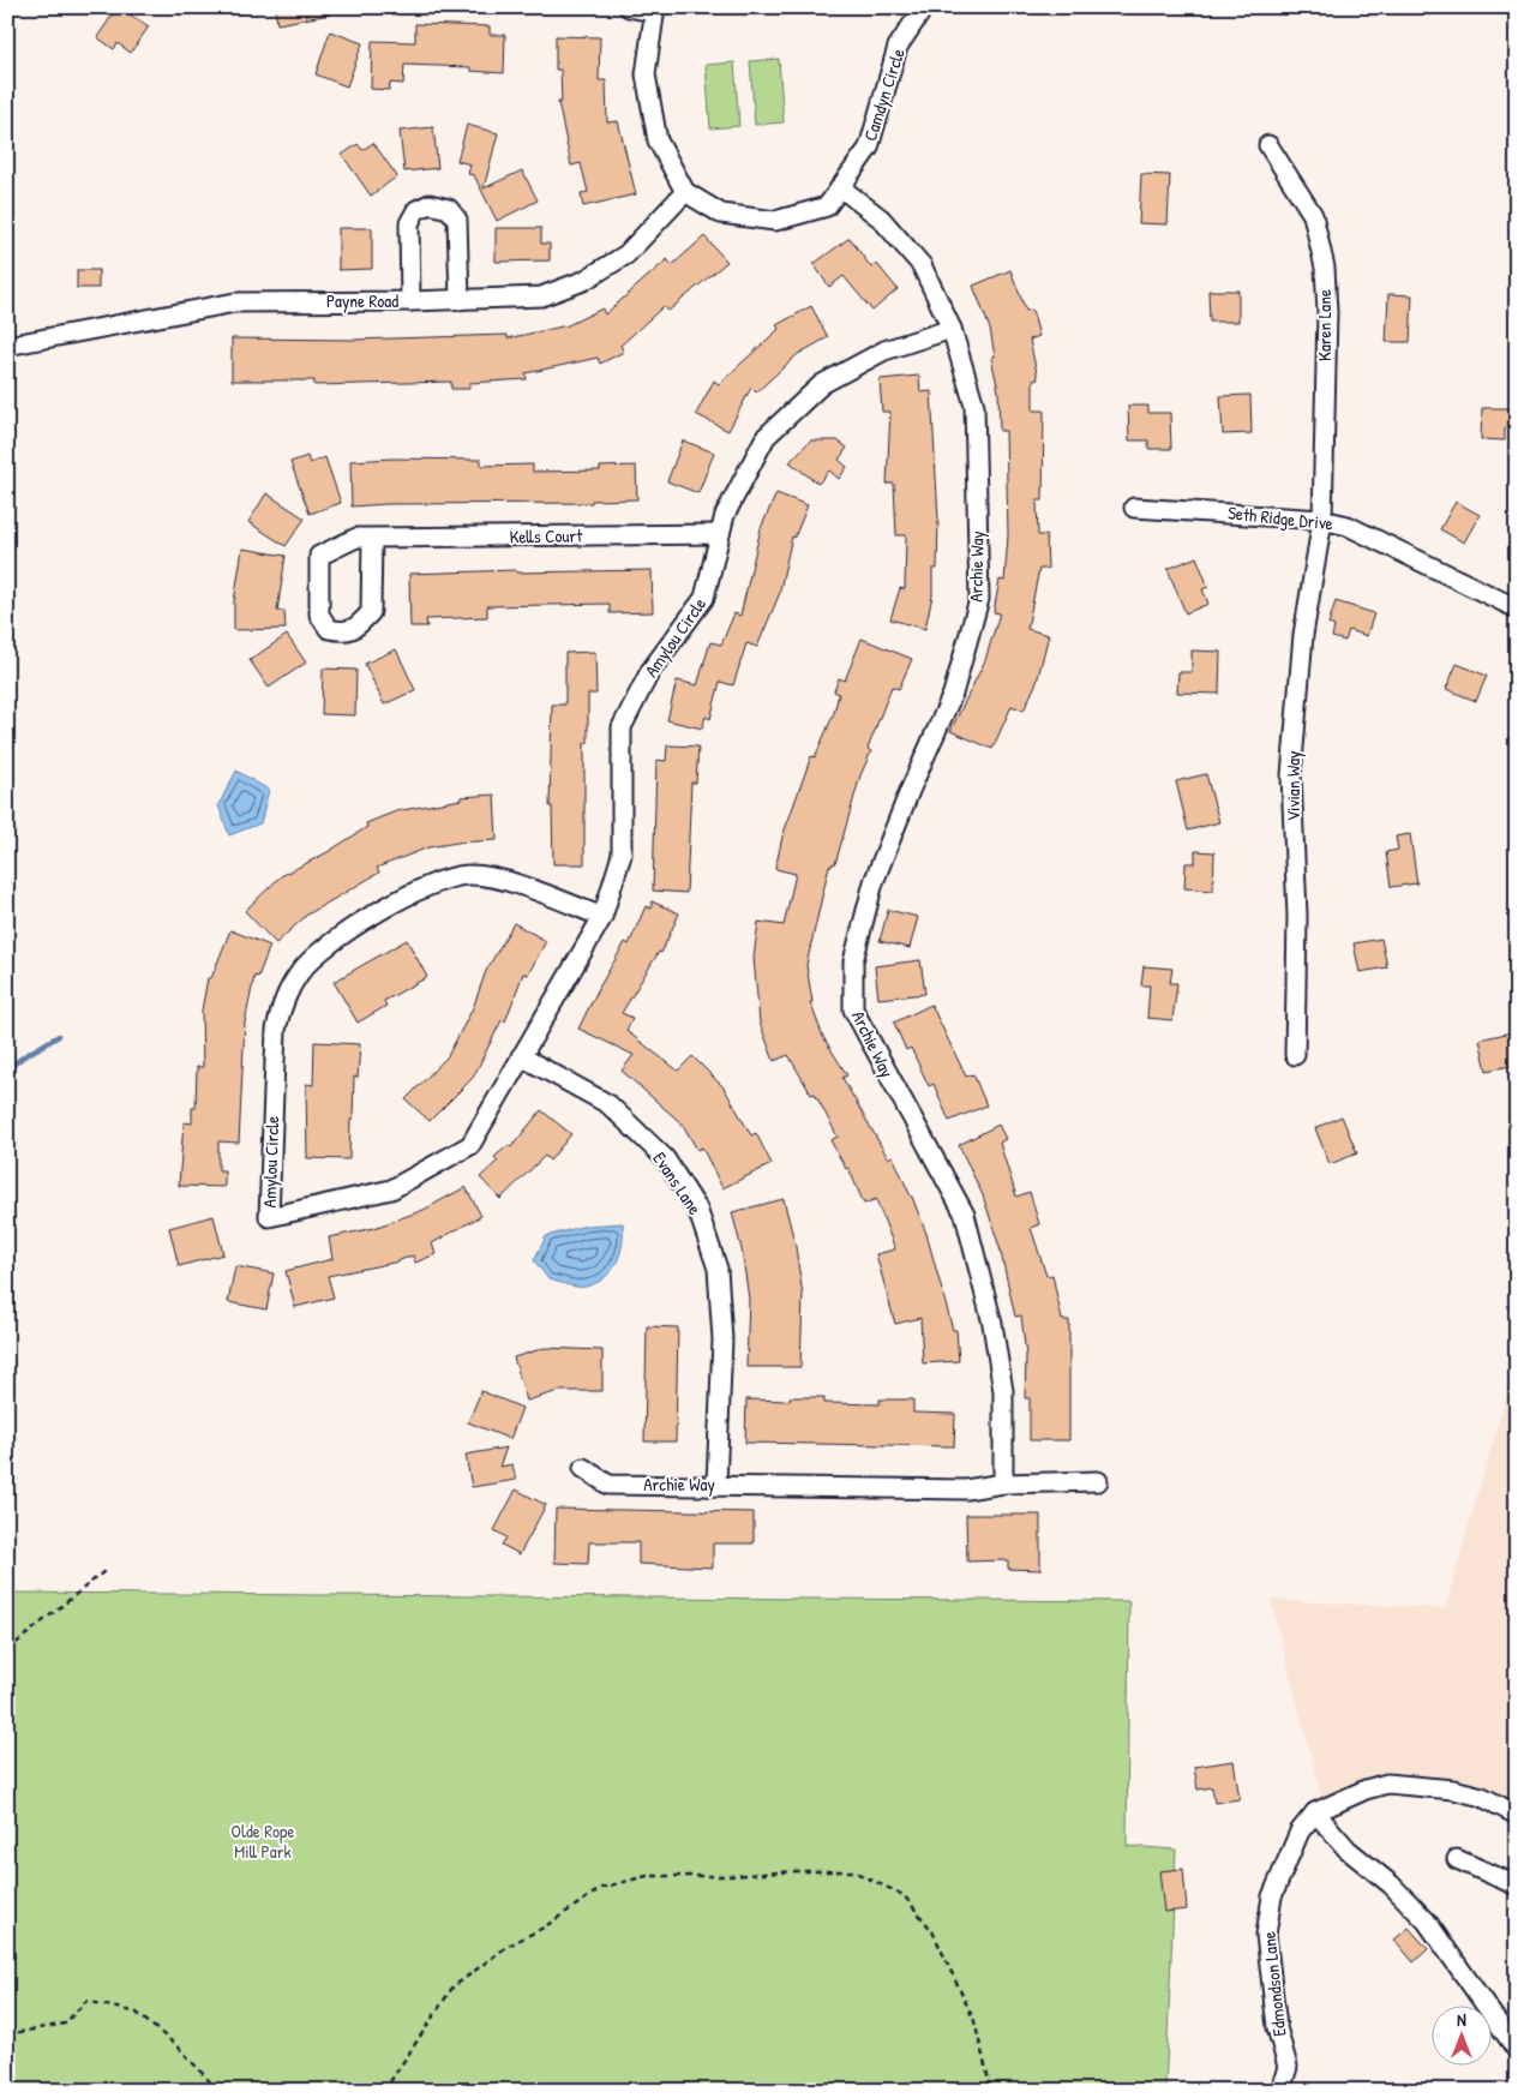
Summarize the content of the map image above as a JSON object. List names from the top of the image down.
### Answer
{
  "streets": {
    "street": [
      "Camdyn Circle",
      "Payne Road",
      "Karen Lane",
      "Seth Ridge Drive",
      "Kells Court",
      "Archie Way",
      "Amylou Circle",
      "Vivian Way",
      "Evans Lane",
      "Edmondson Lane"
    ]
  },
  "crossings": [
    ["Camdyn Circle", "Payne Road"],
    ["Camdyn Circle", "Archie Way"],
    ["Karen Lane", "Seth Ridge Drive"],
    ["Karen Lane", "Vivian Way"],
    ["Seth Ridge Drive", "Vivian Way"],
    ["Kells Court", "Amylou Circle"],
    ["Archie Way", "Amylou Circle"],
    ["Archie Way", "Evans Lane"],
    ["Amylou Circle", "Evans Lane"]
  ],
  "parks": ["Olde Rope Mill Park"],
  "north": "top"
}
